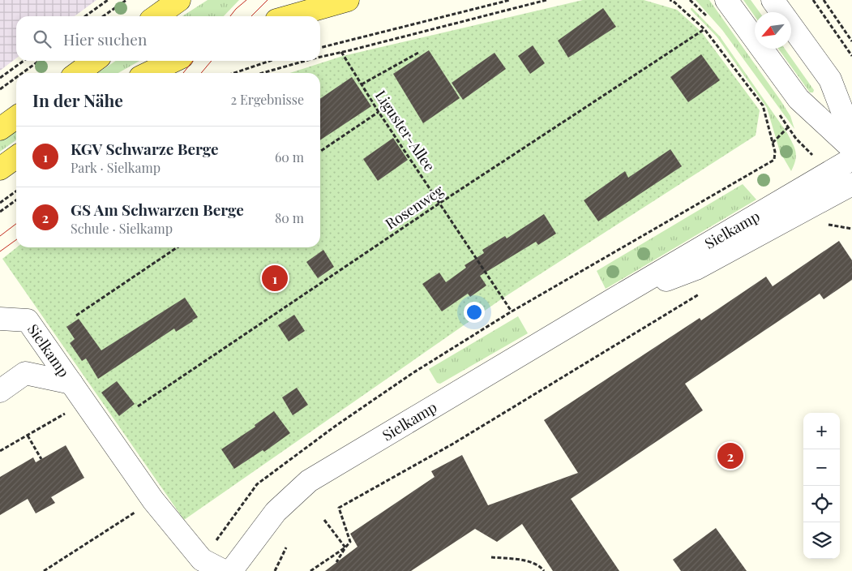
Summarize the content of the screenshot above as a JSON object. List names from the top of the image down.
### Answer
{
  "streets": {
    "street": ["Sielkamp"],
    "path": ["Liguster-Allee", "Rosenweg"]
  },
  "crossings": [
    ["Liguster-Allee", "Rosenweg"]
  ],
  "north": "bottom left",
  "page": {
    "search": "Hier suchen",
    "heading": ["In der Nähe", "2 Ergebnisse"],
    "list": [
      {
        "mark": "1",
        "name": "KGV Schwarze Berge",
        "note": "Park · Sielkamp",
        "value": "60 m"
      },
      {
        "mark": "2",
        "name": "GS Am Schwarzen Berge",
        "note": "Schule · Sielkamp",
        "value": "80 m"
      }
    ],
    "pins": ["1", "2"],
    "map_buttons": ["+", "−"]
  }
}
